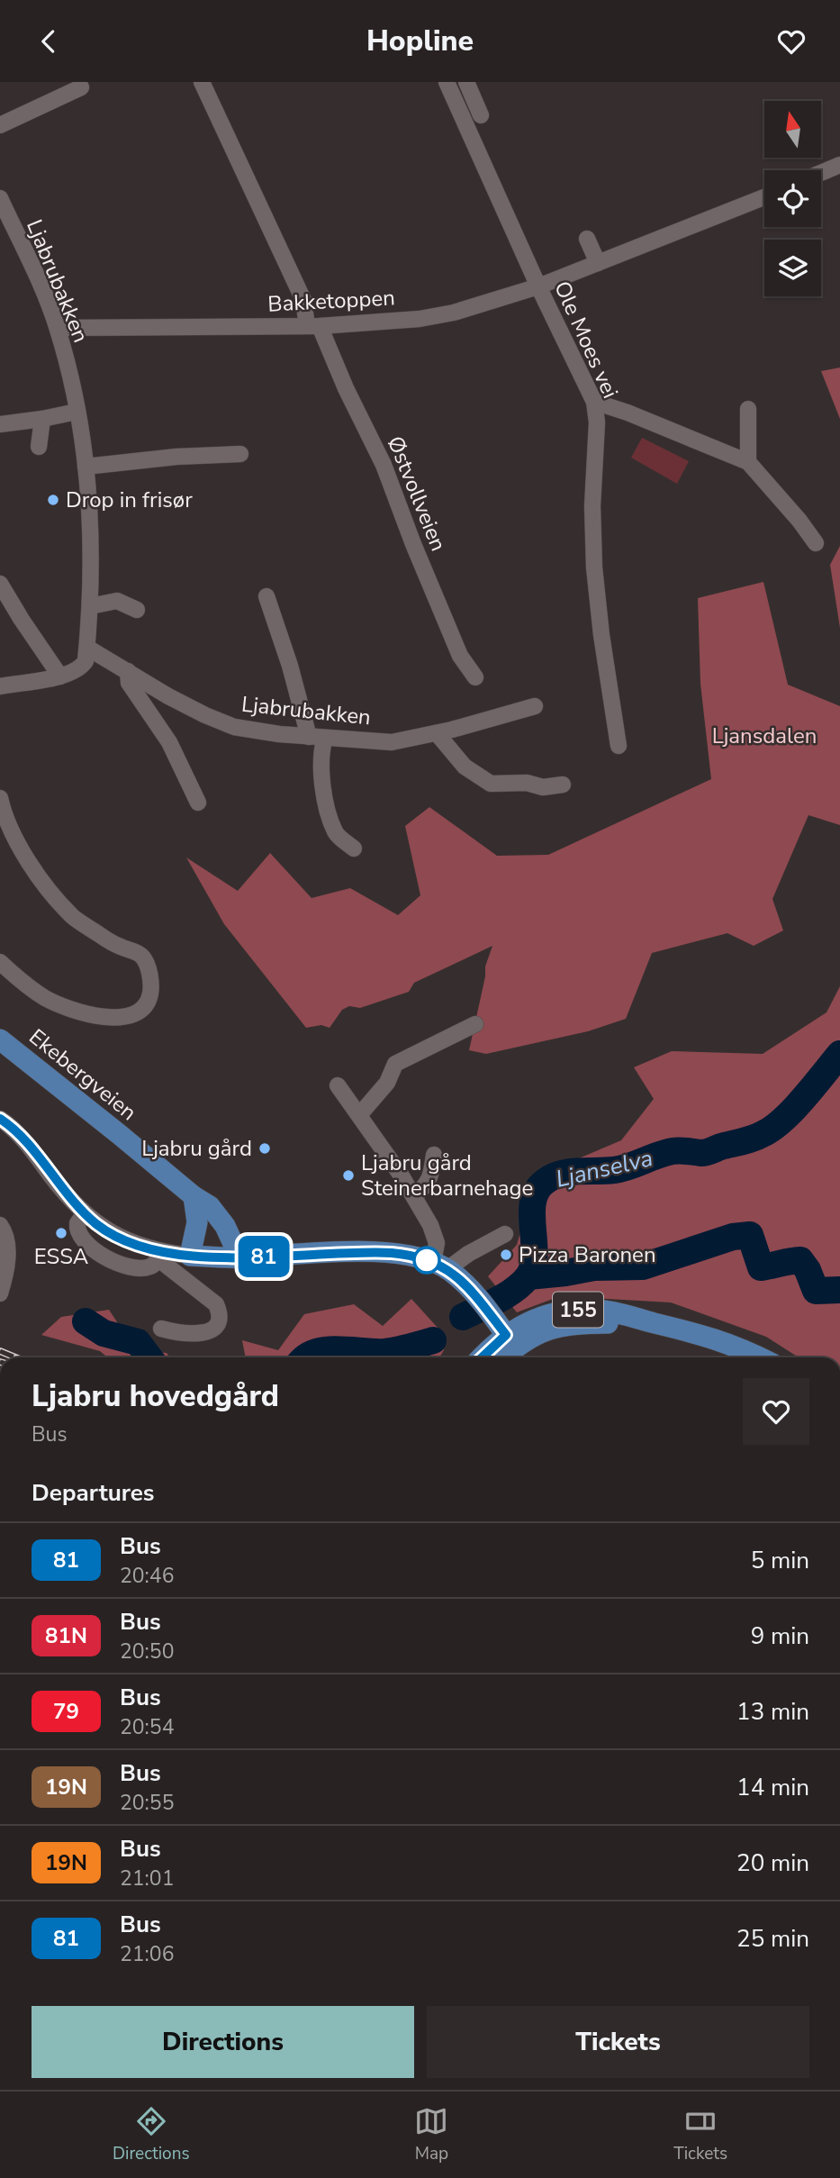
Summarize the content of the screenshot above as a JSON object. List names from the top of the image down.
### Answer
{
  "streets": {
    "main road": ["Ekebergveien", "155"],
    "street": [
      "Ljabrubakken",
      "Bakketoppen",
      "Ole Moes vei",
      "Østvollveien"
    ]
  },
  "crossings": [
    ["Ljabrubakken", "Bakketoppen"],
    ["Bakketoppen", "Ole Moes vei"],
    ["Bakketoppen", "Østvollveien"]
  ],
  "water": ["Ljanselva"],
  "parks": ["Ljansdalen"],
  "places": [
    "Drop in frisør",
    "Ljabru gård",
    "Ljabru gård Steinerbarnehage",
    "ESSA",
    "Pizza Baronen"
  ],
  "lines": ["bus line 81"],
  "north": "top",
  "page": {
    "header": "Hopline",
    "on_map": "81",
    "heading": [
      ["Ljabru hovedgård", "Bus"],
      "Departures"
    ],
    "list": [
      {
        "mark": "81",
        "name": "Bus",
        "note": "20:46",
        "value": "5 min"
      },
      {
        "mark": "81N",
        "name": "Bus",
        "note": "20:50",
        "value": "9 min"
      },
      {
        "mark": "79",
        "name": "Bus",
        "note": "20:54",
        "value": "13 min"
      },
      {
        "mark": "19N",
        "name": "Bus",
        "note": "20:55",
        "value": "14 min"
      },
      {
        "mark": "19N",
        "name": "Bus",
        "note": "21:01",
        "value": "20 min"
      },
      {
        "mark": "81",
        "name": "Bus",
        "note": "21:06",
        "value": "25 min"
      }
    ],
    "buttons": ["Directions", "Tickets"],
    "tabs": ["Directions", "Map", "Tickets"]
  }
}
